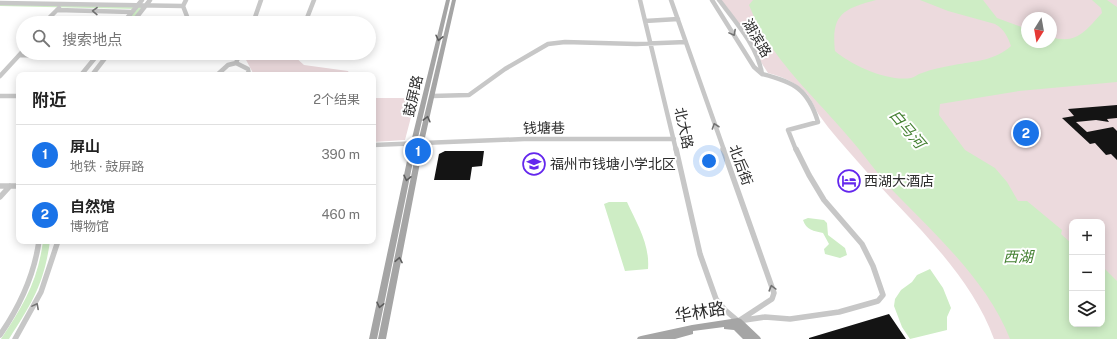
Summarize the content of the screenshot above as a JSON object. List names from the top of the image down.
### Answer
{
  "streets": {
    "main road": ["鼓屏路", "华林路"],
    "street": [
      "湖滨路",
      "钱塘巷",
      "北大路",
      "北后街"
    ]
  },
  "crossings": [
    ["鼓屏路", "钱塘巷"],
    ["钱塘巷", "北大路"],
    ["北大路", "北后街"],
    ["北大路", "华林路"],
    ["北后街", "华林路"]
  ],
  "one_way": ["北后街"],
  "water": ["白马河", "西湖"],
  "places": {
    "school or university": ["福州市钱塘小学北区"],
    "hotel": ["西湖大酒店"]
  },
  "north": "bottom",
  "page": {
    "search": "搜索地点",
    "heading": ["附近", "2个结果"],
    "pins": ["2", "1"],
    "list": [
      {
        "mark": "1",
        "name": "屏山",
        "note": "地铁 · 鼓屏路",
        "value": "390 m"
      },
      {
        "mark": "2",
        "name": "自然馆",
        "note": "博物馆",
        "value": "460 m"
      }
    ],
    "map_buttons": ["+", "−"]
  }
}
